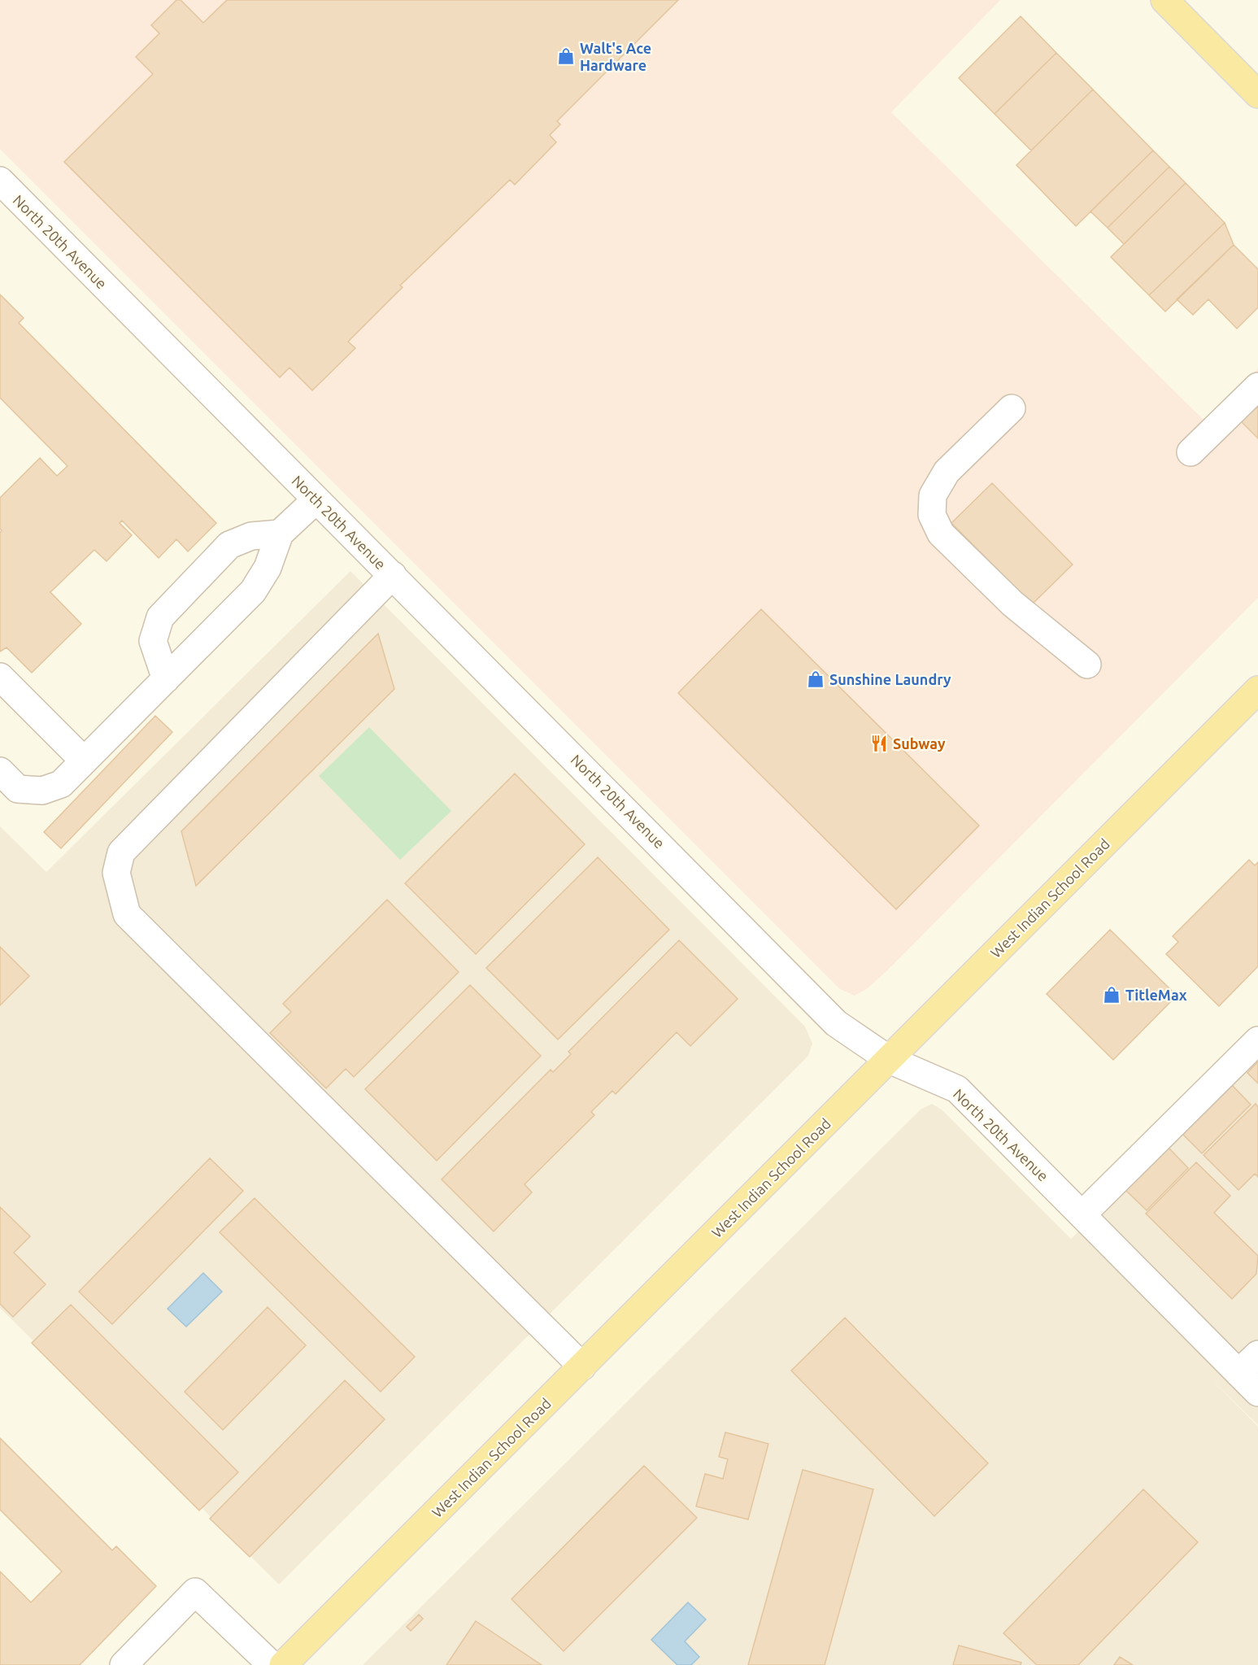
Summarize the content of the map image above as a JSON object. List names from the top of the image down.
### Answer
{
  "streets": {
    "main road": ["West Indian School Road"],
    "street": ["North 20th Avenue"]
  },
  "crossings": [
    ["North 20th Avenue", "West Indian School Road"]
  ],
  "places": {
    "shop": ["Walt's Ace Hardware", "Sunshine Laundry", "TitleMax"],
    "restaurant": ["Subway"]
  }
}
